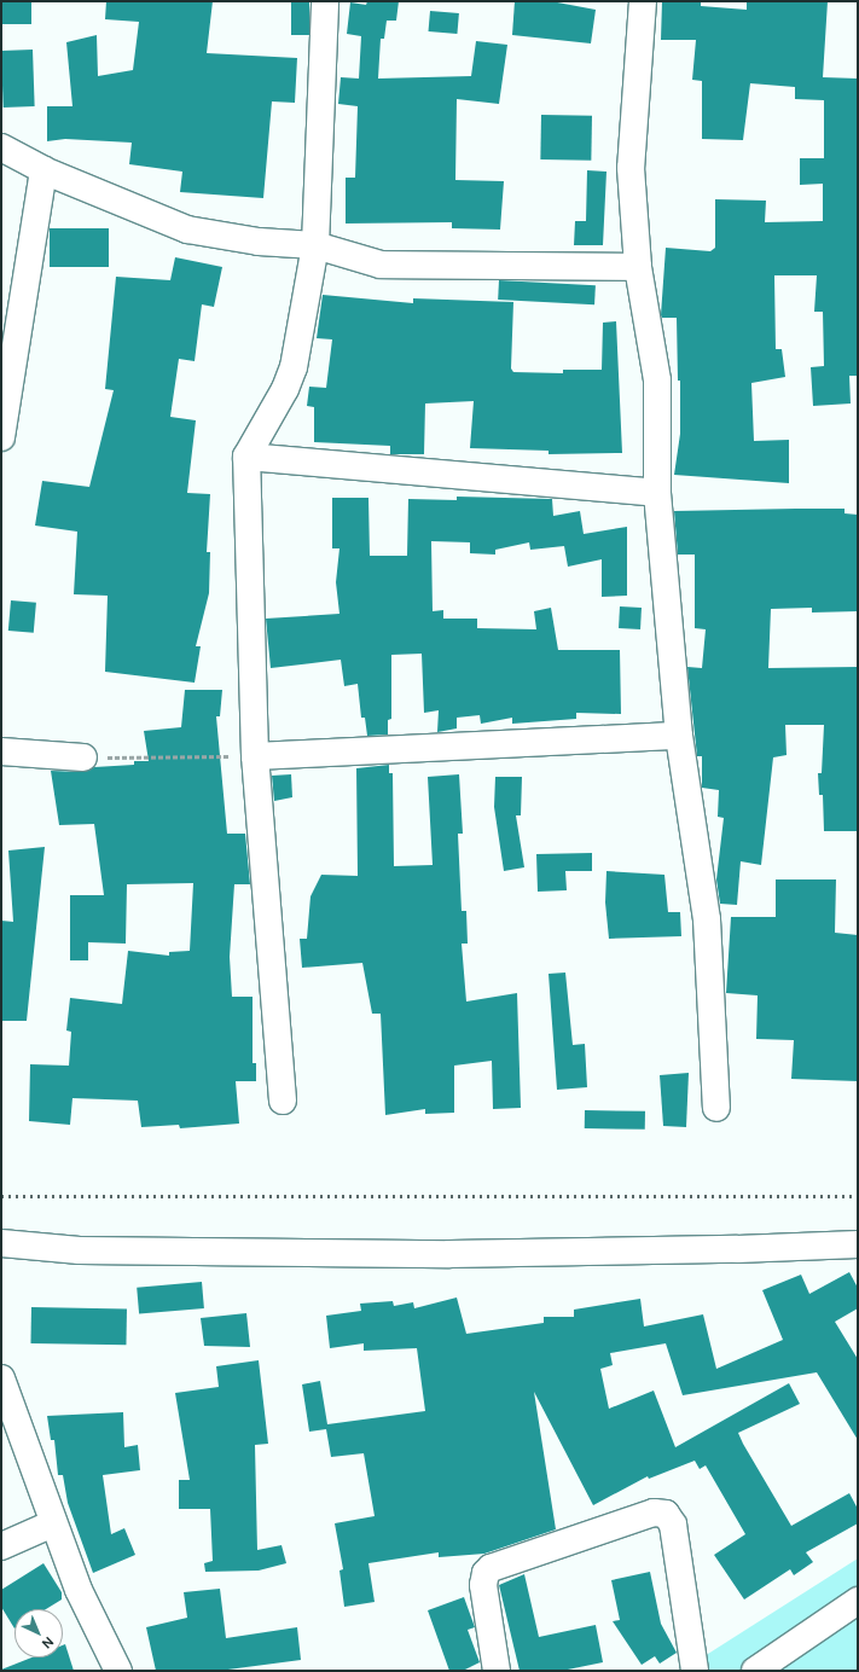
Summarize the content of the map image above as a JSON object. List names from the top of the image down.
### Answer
{
  "north": "bottom right"
}
